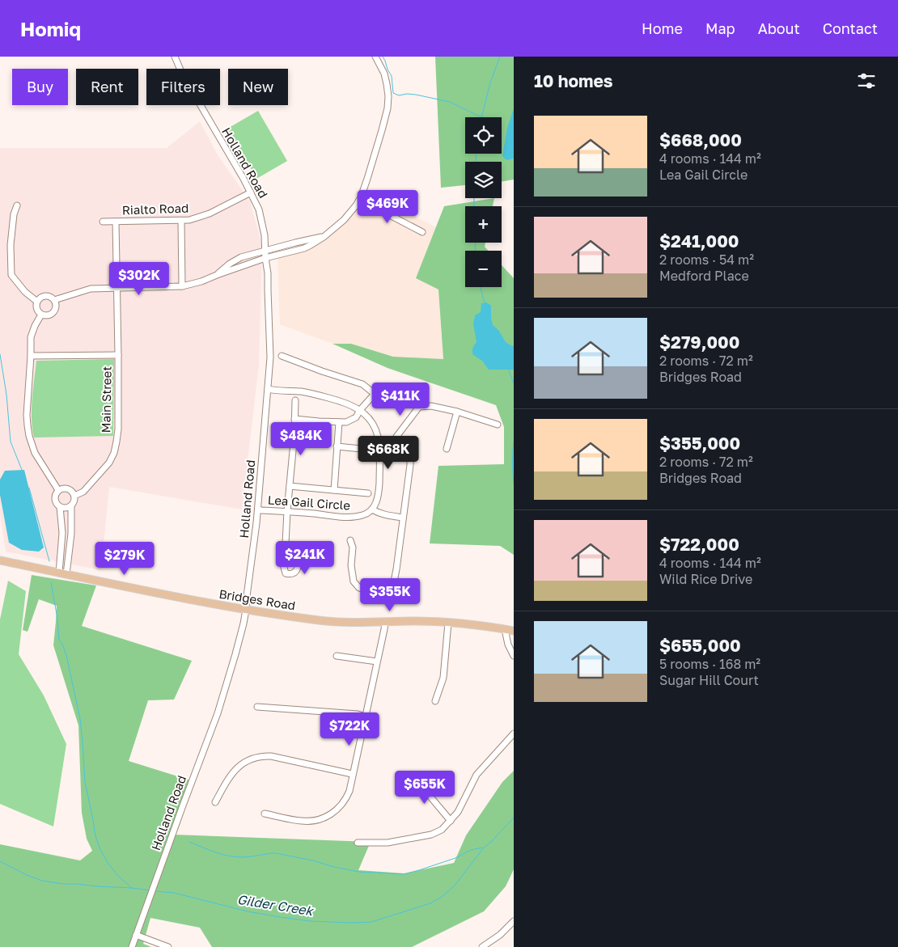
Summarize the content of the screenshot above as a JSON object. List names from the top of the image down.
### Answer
{
  "streets": {
    "main road": ["Bridges Road"],
    "street": [
      "Holland Road",
      "Rialto Road",
      "Main Street",
      "Lea Gail Circle"
    ]
  },
  "crossings": [
    ["Holland Road", "Rialto Road"],
    ["Holland Road", "Lea Gail Circle"],
    ["Holland Road", "Bridges Road"],
    ["Rialto Road", "Main Street"]
  ],
  "water": ["Gilder Creek"],
  "page": {
    "header": "Homiq",
    "nav": [
      "Home",
      "Map",
      "About",
      "Contact"
    ],
    "heading": "10 homes",
    "chip": [
      "Buy",
      "Rent",
      "Filters",
      "New"
    ],
    "list": [
      {
        "name": "$668,000",
        "note": "4 rooms · 144 m² · Lea Gail Circle"
      },
      {
        "name": "$241,000",
        "note": "2 rooms · 54 m² · Medford Place"
      },
      {
        "name": "$279,000",
        "note": "2 rooms · 72 m² · Bridges Road"
      },
      {
        "name": "$355,000",
        "note": "2 rooms · 72 m² · Bridges Road"
      },
      {
        "name": "$722,000",
        "note": "4 rooms · 144 m² · Wild Rice Drive"
      },
      {
        "name": "$655,000",
        "note": "5 rooms · 168 m² · Sugar Hill Court"
      }
    ],
    "map_buttons": ["+", "−"],
    "price": [
      "$469K",
      "$302K",
      "$411K",
      "$484K",
      "$668K",
      "$241K",
      "$279K",
      "$355K",
      "$722K",
      "$655K"
    ]
  }
}
